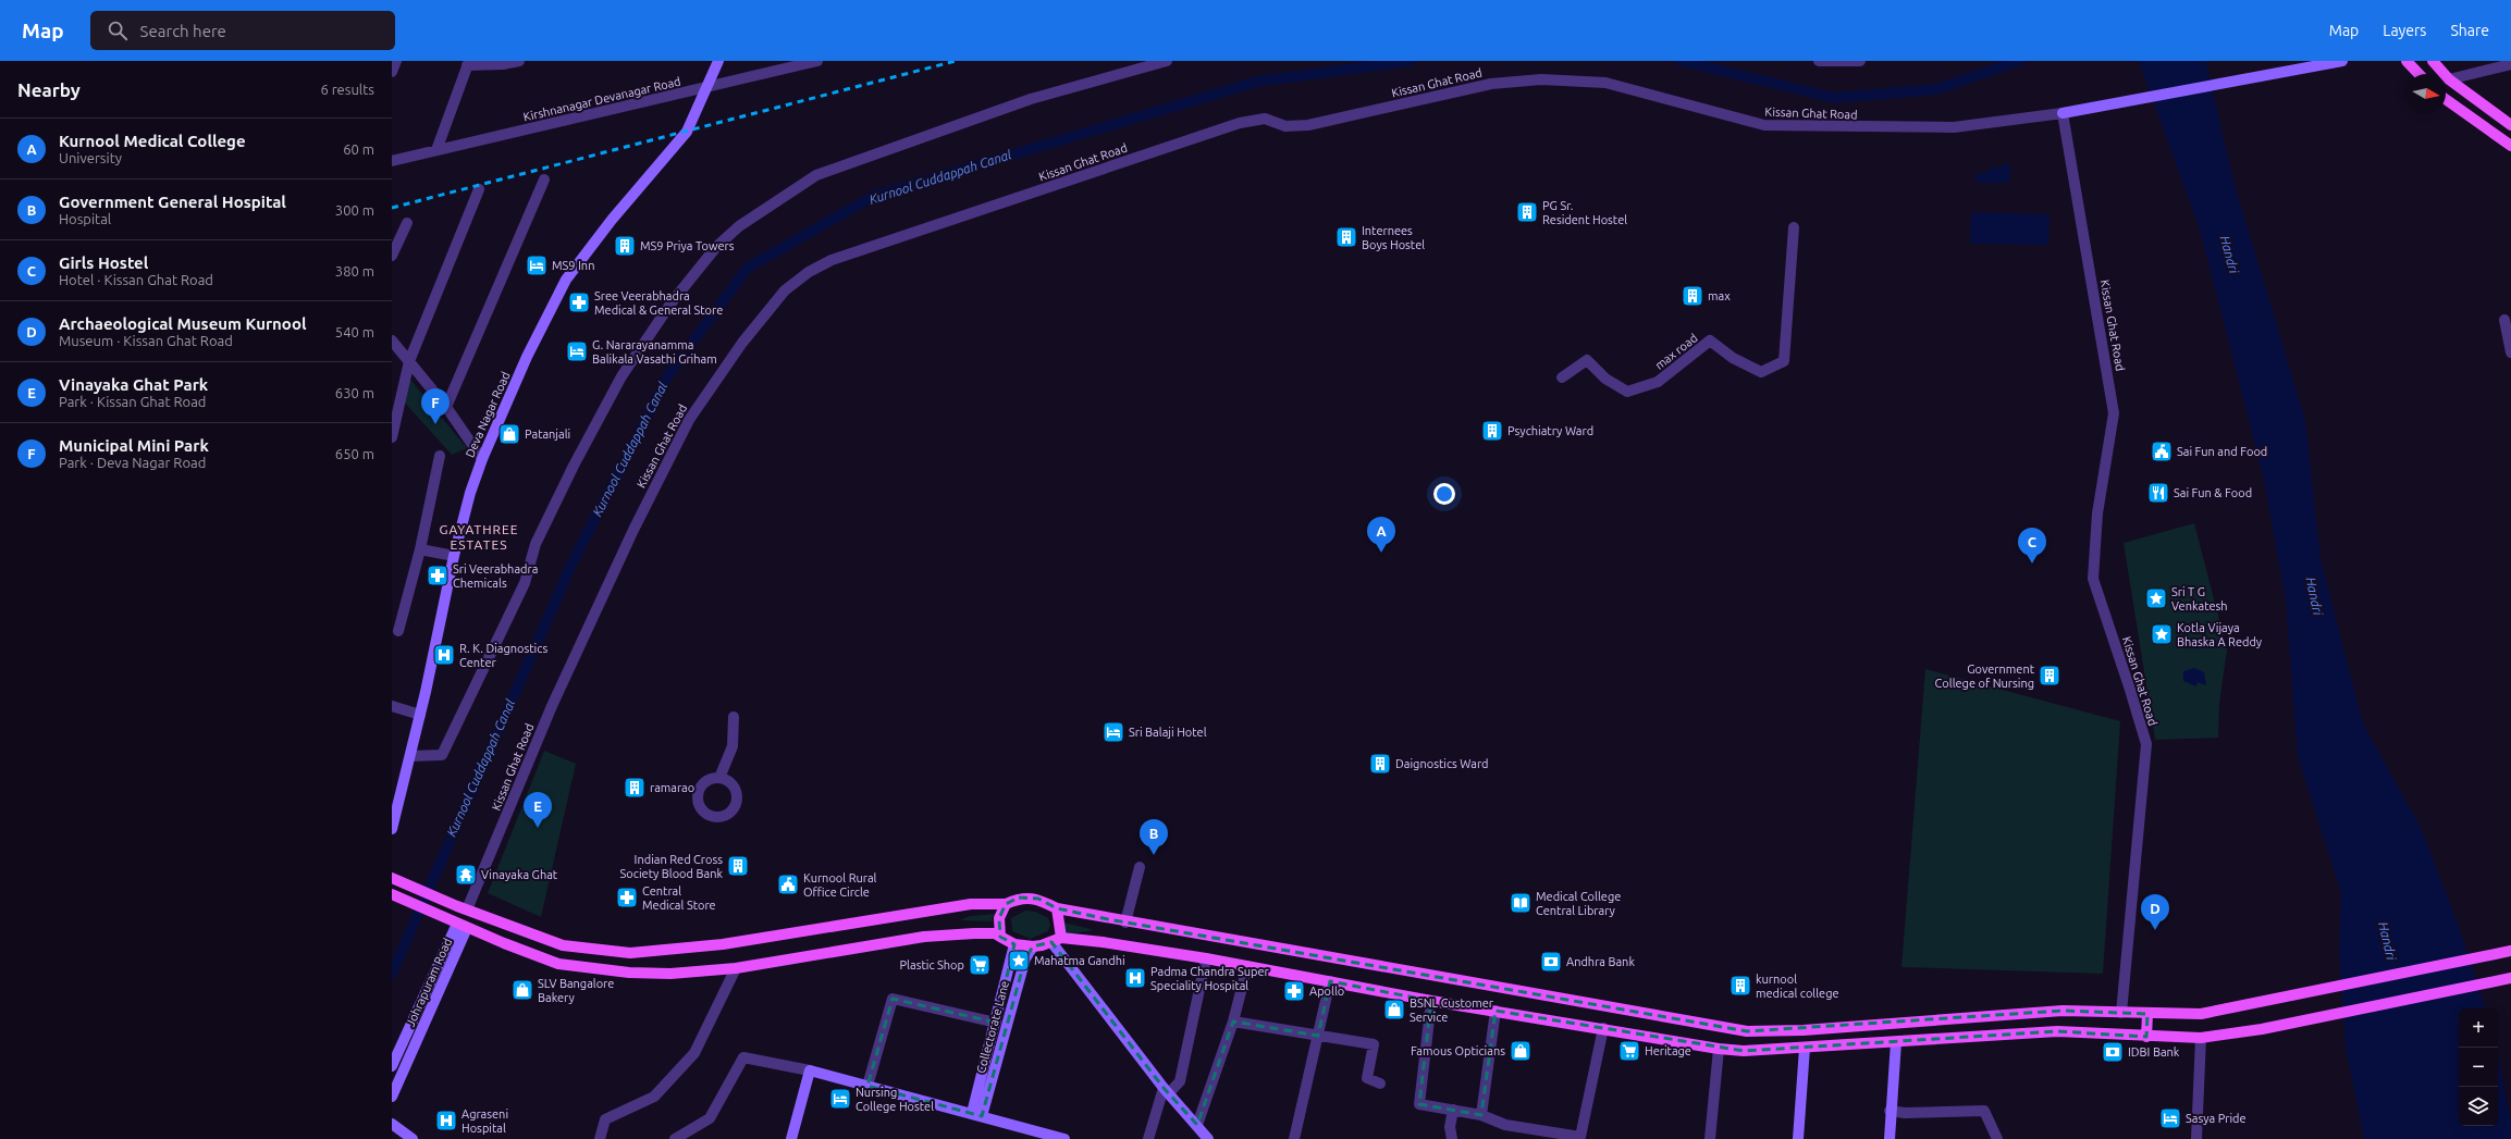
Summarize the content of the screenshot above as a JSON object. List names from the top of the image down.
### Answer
{
  "streets": {
    "street": [
      "Kissan Ghat Road",
      "Kirshnanagar Devanagar Road",
      "max road",
      "Deva Nagar Road",
      "Johrapuram Road",
      "Collectorate Lane"
    ]
  },
  "crossings": [
    ["Kirshnanagar Devanagar Road", "Deva Nagar Road"]
  ],
  "districts": ["GAYATHREE ESTATES"],
  "water": ["Kurnool Cuddappah Canal", "Handri"],
  "places": {
    "building": [
      "PG Sr. Resident Hostel",
      "Internees Boys Hostel",
      "MS9 Priya Towers",
      "max",
      "Psychiatry Ward",
      "Government College of Nursing",
      "Daignostics Ward",
      "ramarao",
      "Indian Red Cross Society Blood Bank",
      "kurnool medical college"
    ],
    "hotel": [
      "MS9 Inn",
      "G. Nararayanamma Balikala Vasathi Griham",
      "Sri Balaji Hotel",
      "Nursing College Hostel",
      "Sasya Pride"
    ],
    "pharmacy": [
      "Sree Veerabhadra Medical & General Store",
      "Sri Veerabhadra Chemicals",
      "Central Medical Store",
      "Apollo"
    ],
    "shop": [
      "Patanjali",
      "SLV Bangalore Bakery",
      "BSNL Customer Service",
      "Famous Opticians"
    ],
    "public building": ["Sai Fun and Food", "Kurnool Rural Office Circle"],
    "restaurant": ["Sai Fun & Food"],
    "place": ["Sri T G Venkatesh", "Kotla Vijaya Bhaska A Reddy", "Mahatma Gandhi"],
    "hospital": ["R. K. Diagnostics Center", "Padma Chandra Super Speciality Hospital", "Agraseni Hospital"],
    "temple": ["Vinayaka Ghat"],
    "library": ["Medical College Central Library"],
    "bank": ["Andhra Bank", "IDBI Bank"],
    "supermarket": ["Plastic Shop", "Heritage"]
  },
  "north": "right",
  "page": {
    "header": "Map",
    "search": "Search here",
    "nav": ["Map", "Layers", "Share"],
    "heading": ["Nearby", "6 results"],
    "list": [
      {
        "mark": "A",
        "name": "Kurnool Medical College",
        "note": "University",
        "value": "60 m"
      },
      {
        "mark": "B",
        "name": "Government General Hospital",
        "note": "Hospital",
        "value": "300 m"
      },
      {
        "mark": "C",
        "name": "Girls Hostel",
        "note": "Hotel · Kissan Ghat Road",
        "value": "380 m"
      },
      {
        "mark": "D",
        "name": "Archaeological Museum Kurnool",
        "note": "Museum · Kissan Ghat Road",
        "value": "540 m"
      },
      {
        "mark": "E",
        "name": "Vinayaka Ghat Park",
        "note": "Park · Kissan Ghat Road",
        "value": "630 m"
      },
      {
        "mark": "F",
        "name": "Municipal Mini Park",
        "note": "Park · Deva Nagar Road",
        "value": "650 m"
      }
    ],
    "pins": [
      "F",
      "A",
      "C",
      "E",
      "B",
      "D"
    ],
    "map_buttons": ["+", "−"]
  }
}
